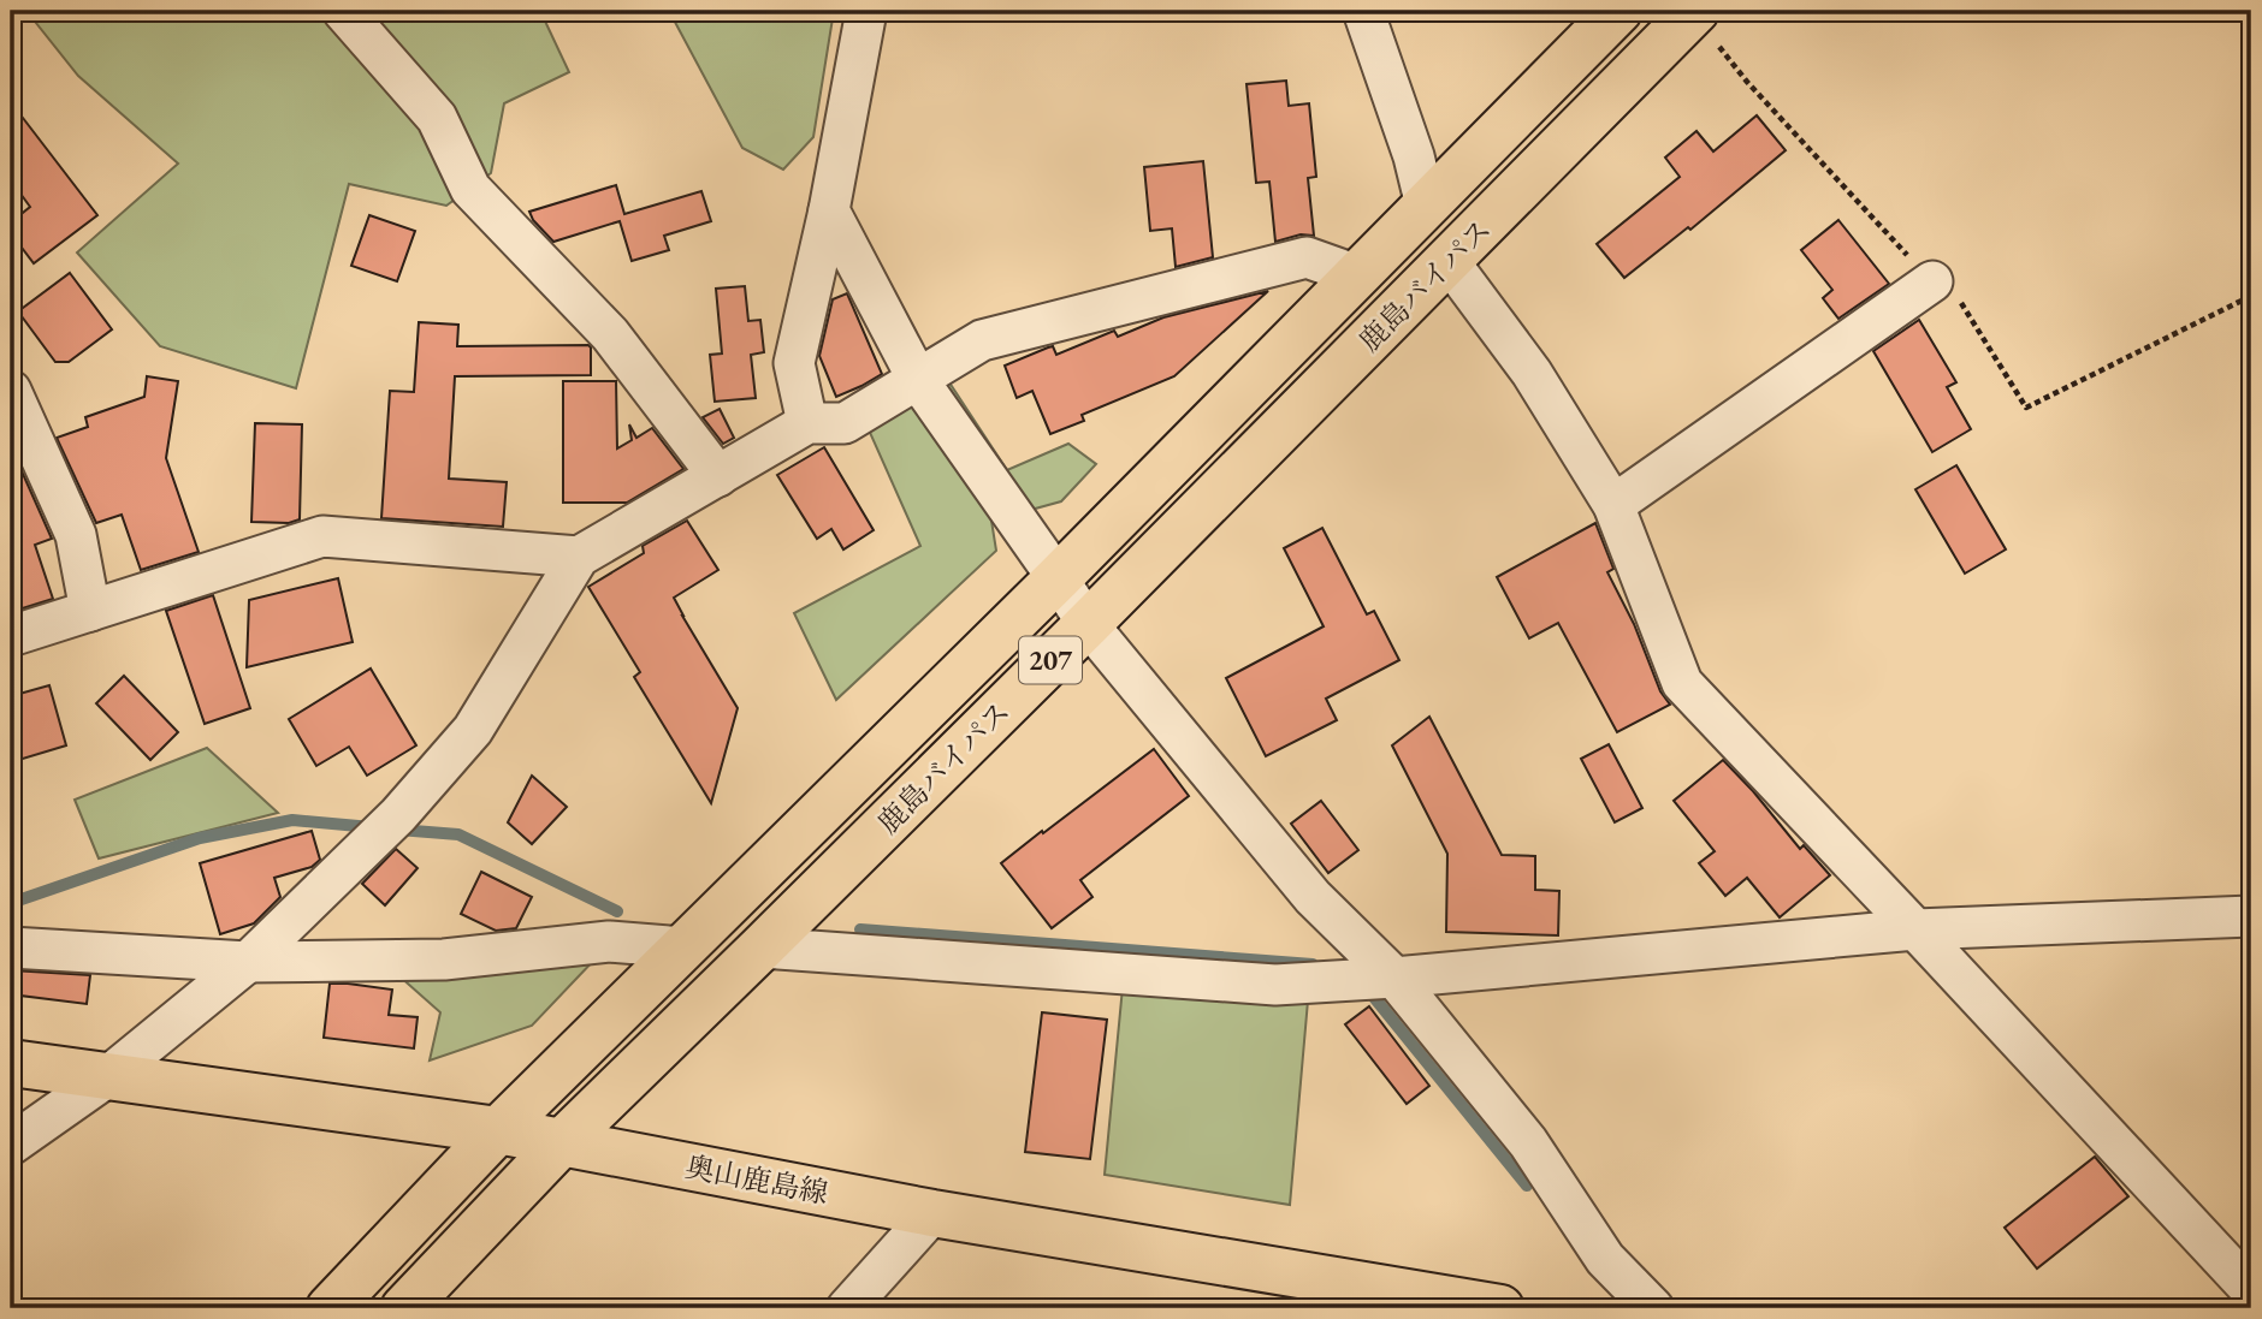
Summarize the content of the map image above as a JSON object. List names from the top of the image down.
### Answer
{
  "streets": {
    "main road": ["鹿島バイパス", "207", "奥山鹿島線"]
  },
  "crossings": [
    ["鹿島バイパス", "奥山鹿島線"]
  ]
}
